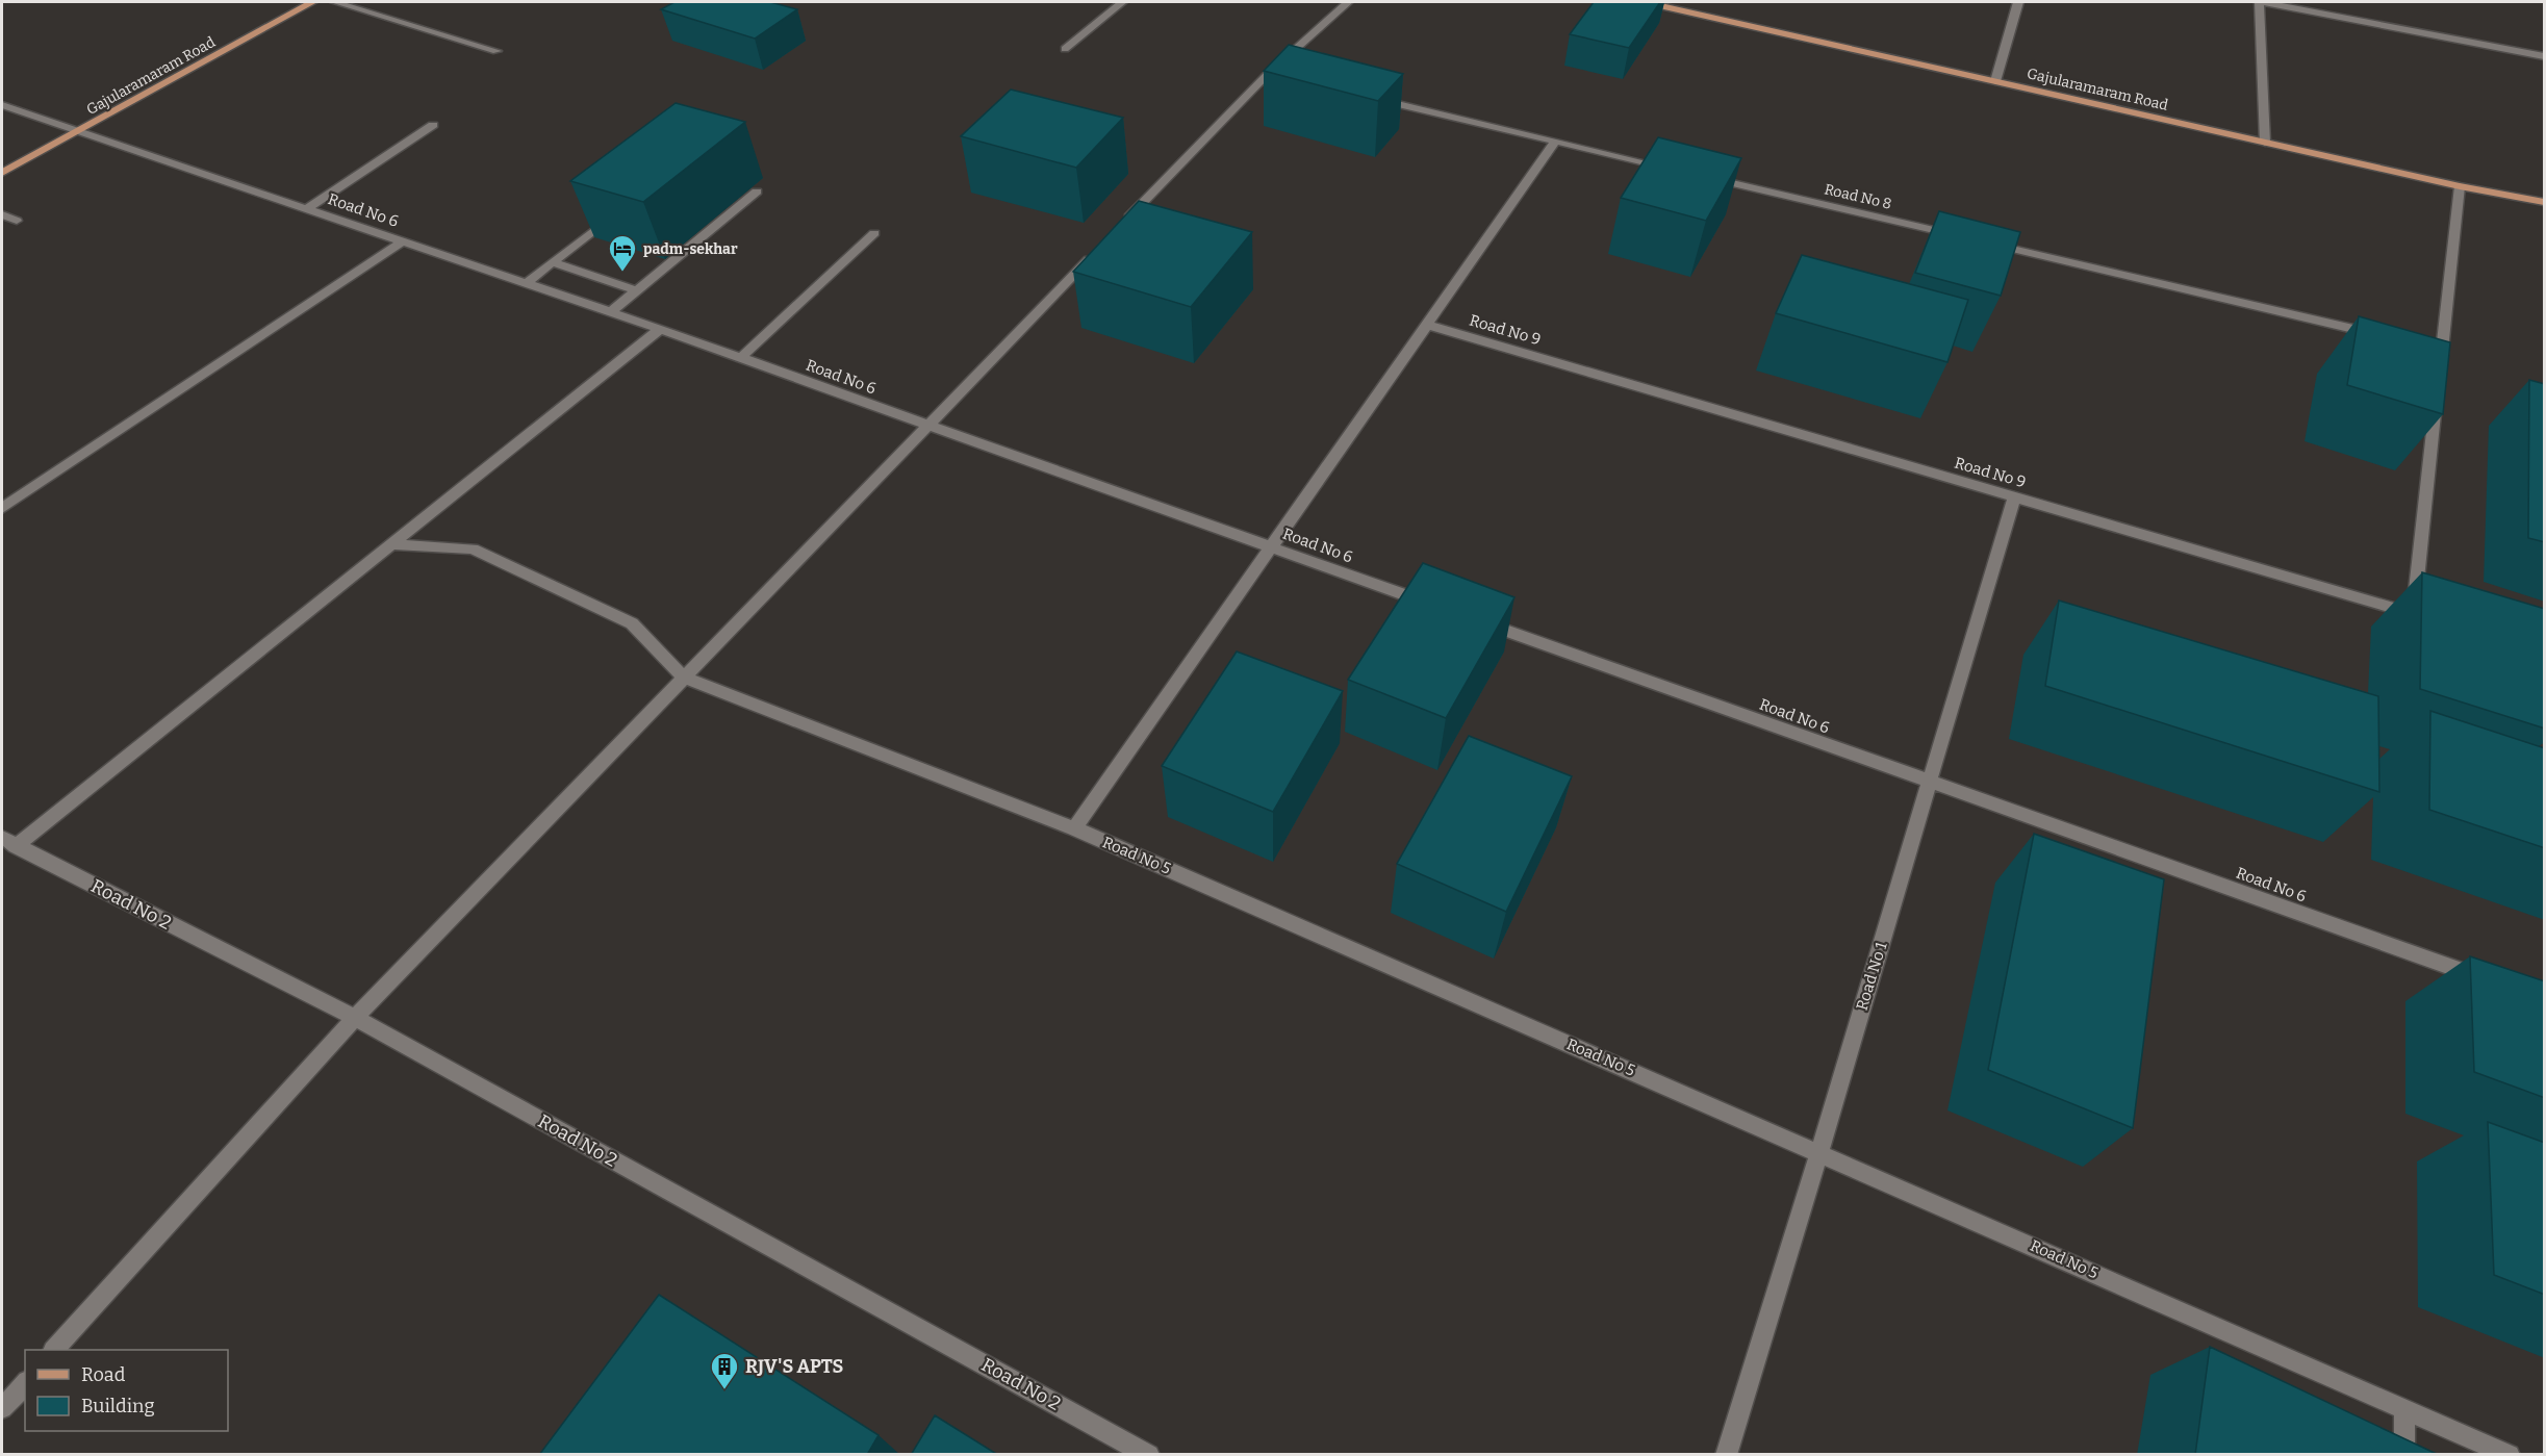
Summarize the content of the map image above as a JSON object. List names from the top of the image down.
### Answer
{
  "streets": {
    "main road": ["Gajularamaram Road"],
    "street": [
      "Road No 8",
      "Road No 6",
      "Road No 9",
      "Road No 5",
      "Road No 2",
      "Road No 1"
    ]
  },
  "crossings": [
    ["Gajularamaram Road", "Road No 6"],
    ["Gajularamaram Road", "Road No 9"],
    ["Road No 6", "Road No 1"],
    ["Road No 9", "Road No 1"],
    ["Road No 5", "Road No 1"]
  ],
  "places": {
    "hotel": ["padm-sekhar"],
    "building": ["RJV'S APTS"]
  },
  "legend": ["Road", "Building"]
}
